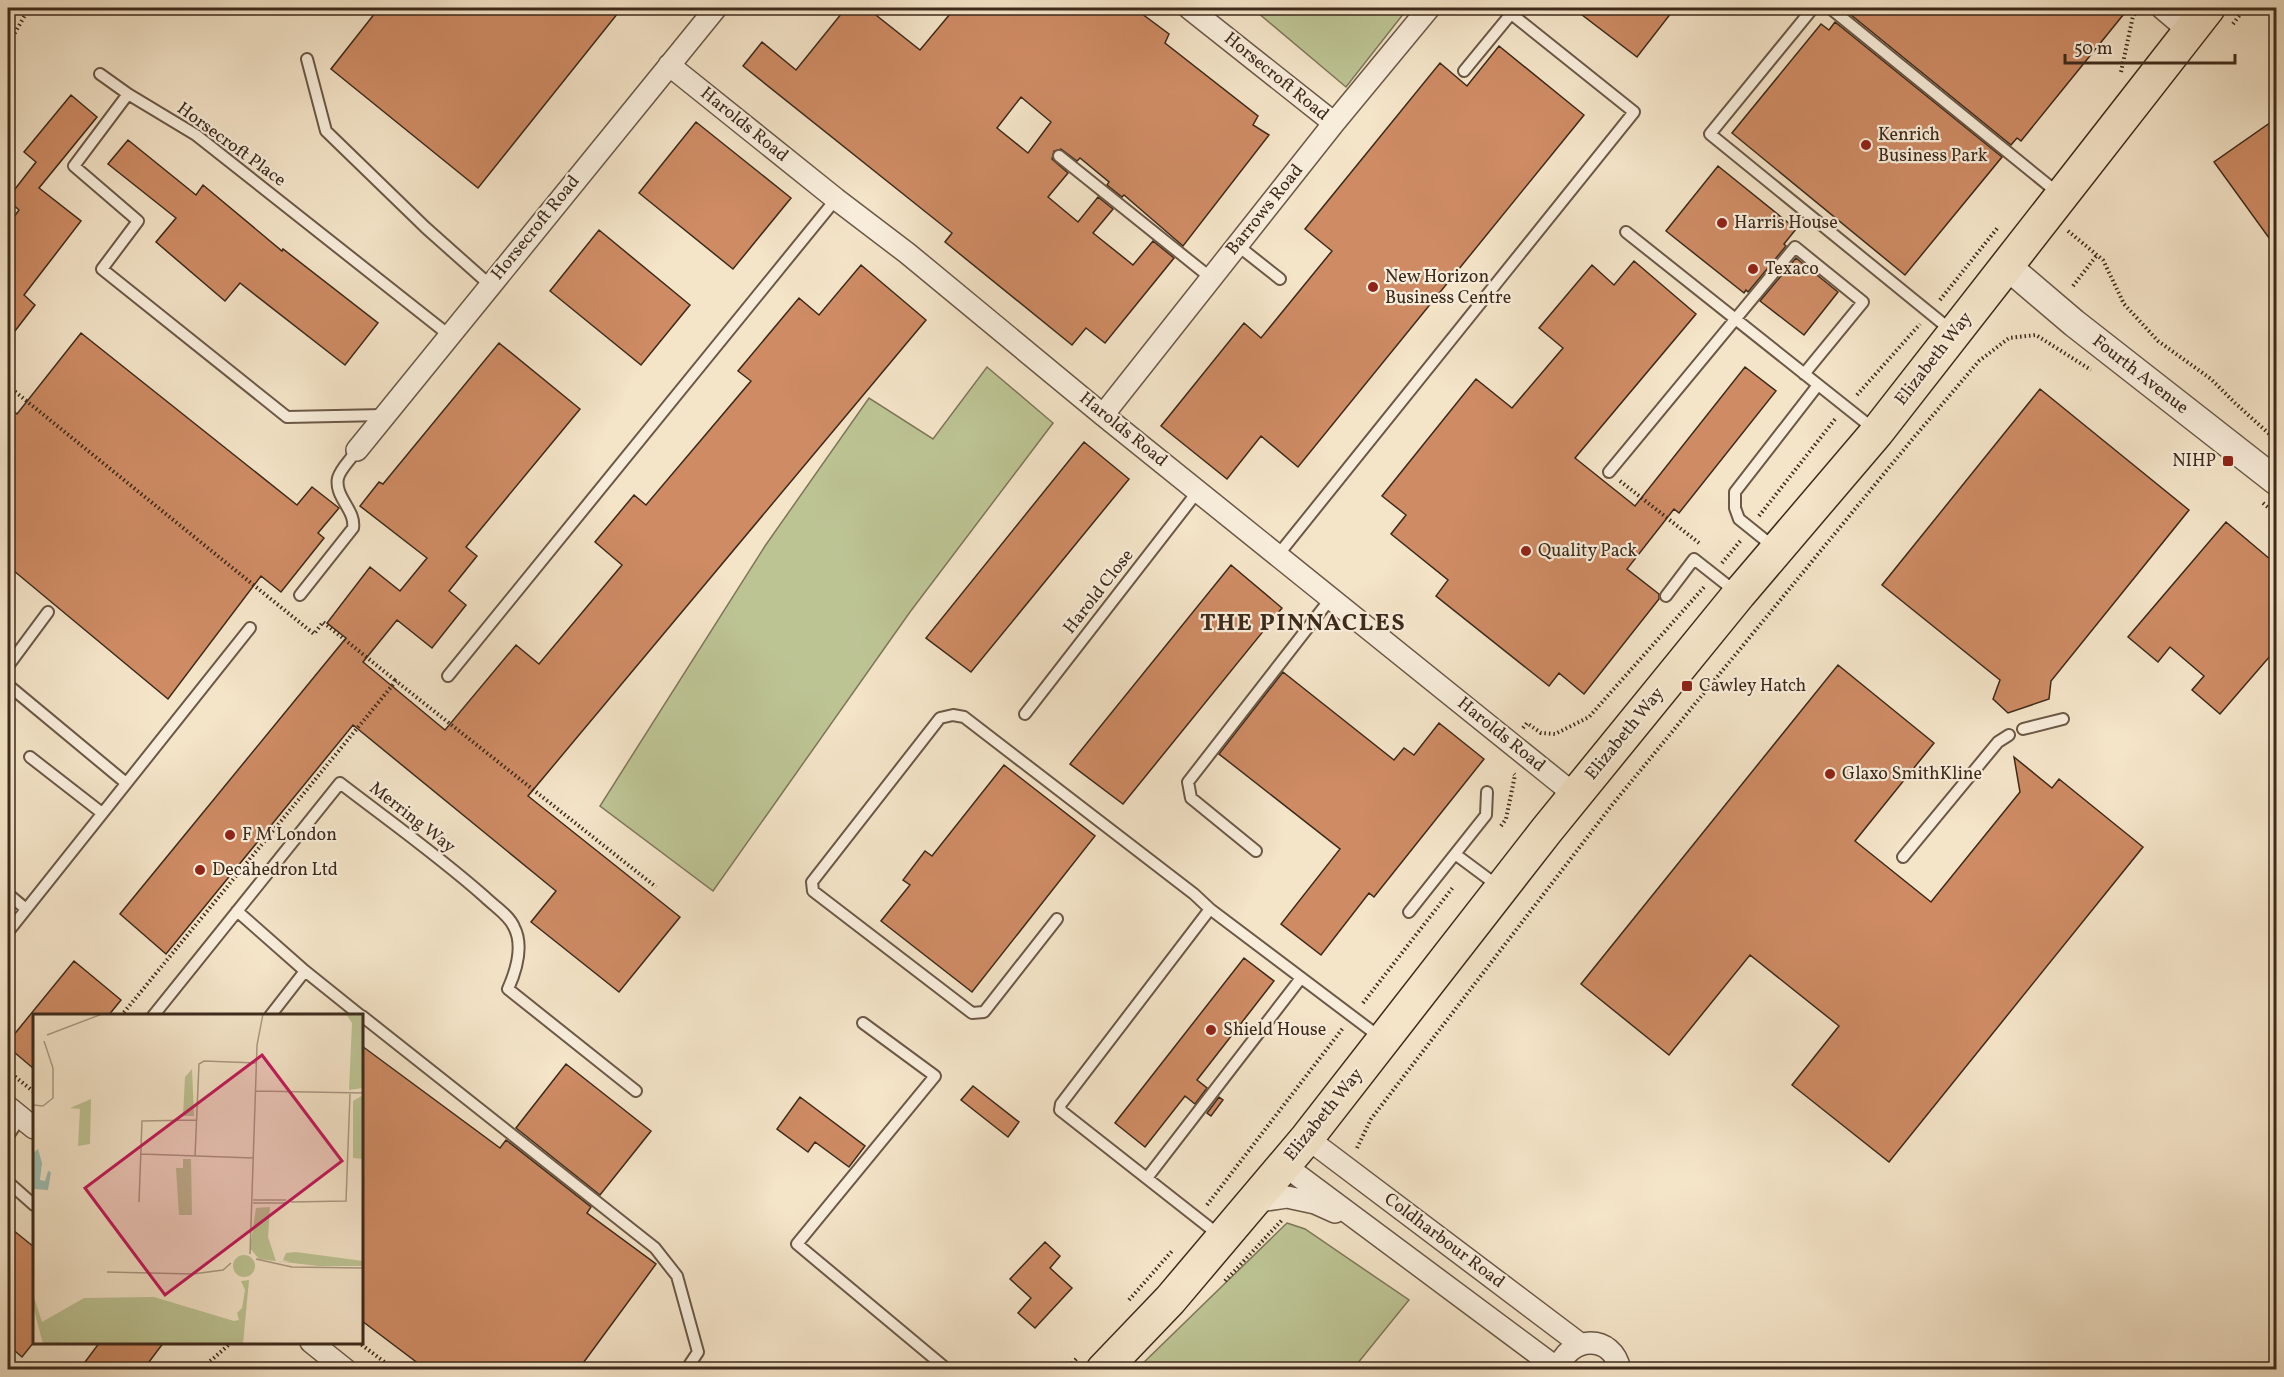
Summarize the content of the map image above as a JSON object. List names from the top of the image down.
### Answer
{
  "streets": {
    "main road": ["Elizabeth Way"],
    "street": [
      "Horsecroft Road",
      "Harolds Road",
      "Barrows Road",
      "Fourth Avenue",
      "Coldharbour Road"
    ],
    "lane": ["Horsecroft Place", "Harold Close", "Merring Way"]
  },
  "crossings": [
    ["Horsecroft Road", "Harolds Road"],
    ["Horsecroft Road", "Horsecroft Place"],
    ["Horsecroft Road", "Barrows Road"],
    ["Harolds Road", "Barrows Road"],
    ["Harolds Road", "Elizabeth Way"],
    ["Harolds Road", "Harold Close"],
    ["Elizabeth Way", "Fourth Avenue"],
    ["Elizabeth Way", "Coldharbour Road"]
  ],
  "districts": ["THE PINNACLES"],
  "places": {
    "other": [
      "Kenrich Business Park",
      "Harris House",
      "Texaco",
      "New Horizon Business Centre",
      "Quality Pack",
      "Glaxo SmithKline",
      "F M London",
      "Decahedron Ltd",
      "Shield House"
    ],
    "transit": ["NIHP", "Cawley Hatch"]
  },
  "scale_bar": "50 m"
}
